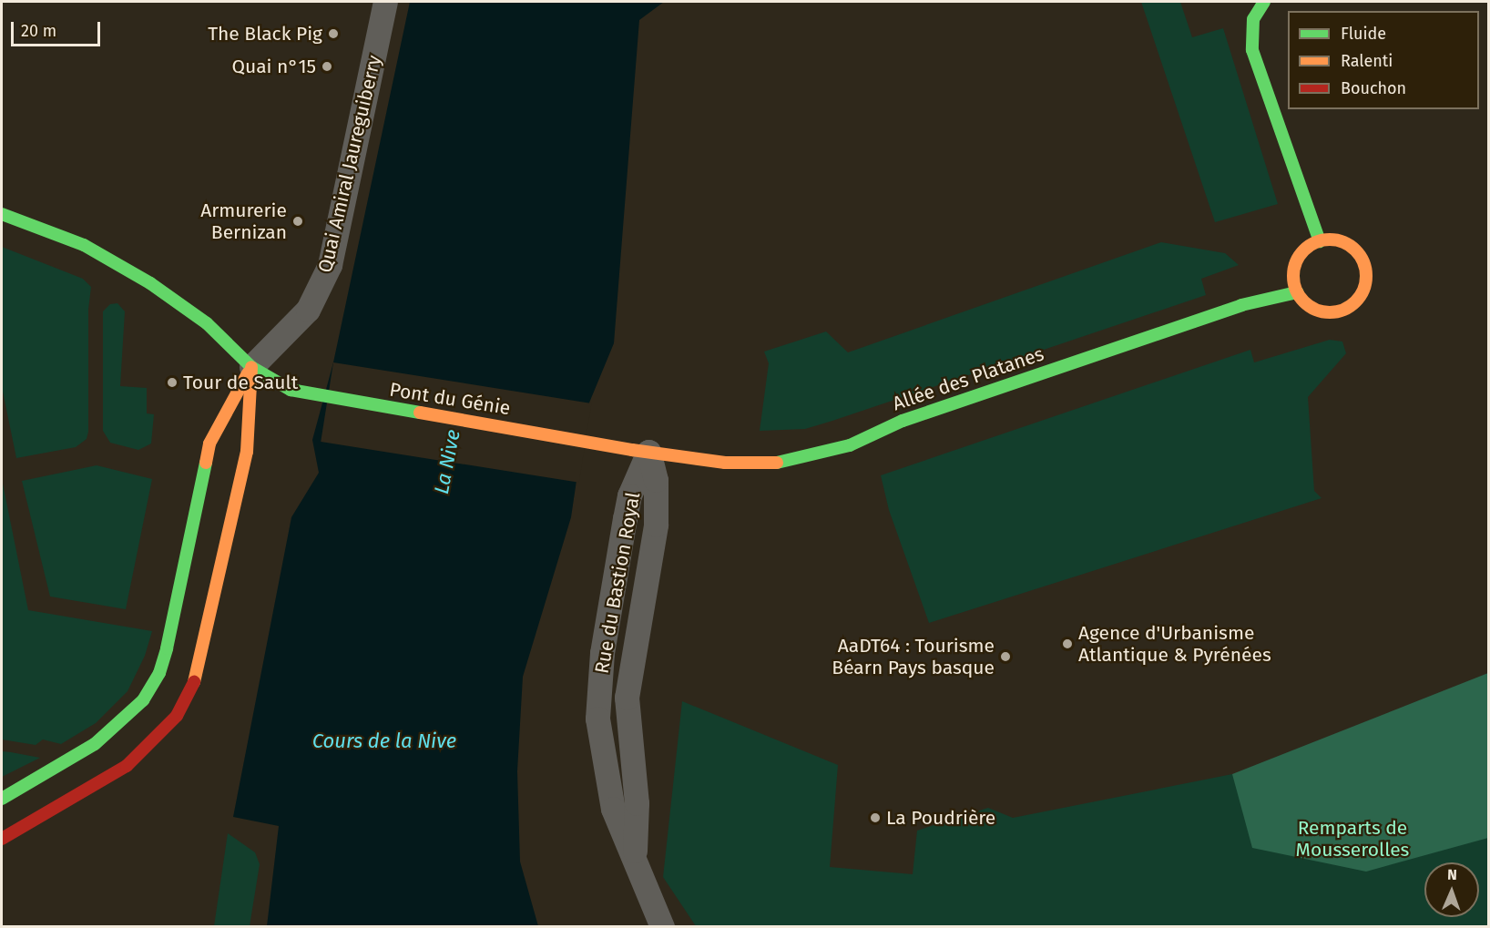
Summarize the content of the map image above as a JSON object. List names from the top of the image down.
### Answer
{
  "streets": {
    "street": [
      "Quai Amiral Jaureguiberry",
      "Allée des Platanes",
      "Pont du Génie",
      "Rue du Bastion Royal"
    ]
  },
  "crossings": [
    ["Quai Amiral Jaureguiberry", "Pont du Génie"],
    ["Allée des Platanes", "Pont du Génie"],
    ["Allée des Platanes", "Rue du Bastion Royal"],
    ["Pont du Génie", "Rue du Bastion Royal"]
  ],
  "water": ["La Nive", "Cours de la Nive"],
  "parks": ["Remparts de Mousserolles"],
  "places": [
    "The Black Pig",
    "Quai n°15",
    "Armurerie Bernizan",
    "Tour de Sault",
    "Agence d'Urbanisme Atlantique & Pyrénées",
    "AaDT64 : Tourisme Béarn Pays basque",
    "La Poudrière"
  ],
  "legend": ["Fluide", "Ralenti", "Bouchon"],
  "scale_bar": "20 m",
  "north": "top"
}
